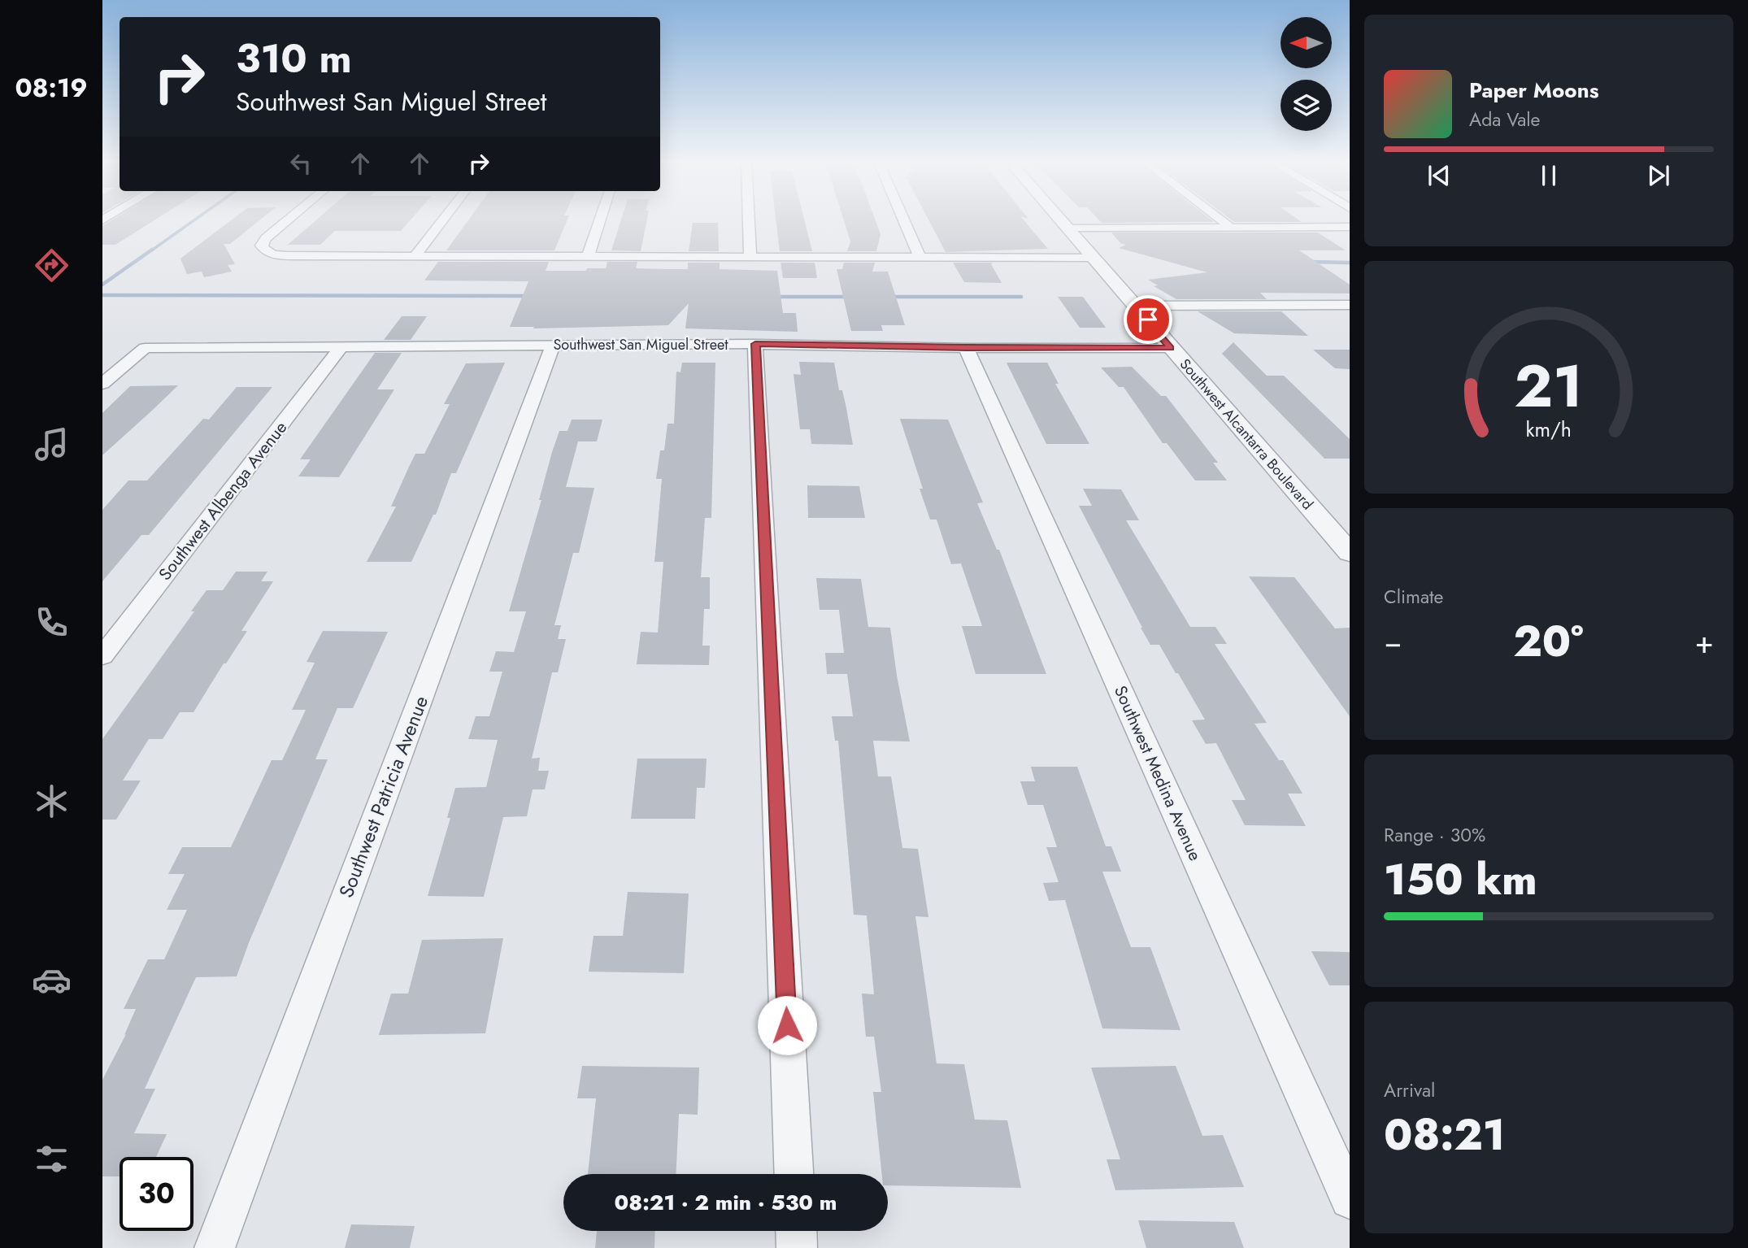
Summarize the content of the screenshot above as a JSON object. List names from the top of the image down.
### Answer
{
  "streets": {
    "street": [
      "Southwest San Miguel Street",
      "Southwest Alcantarra Boulevard",
      "Southwest Albenga Avenue",
      "Southwest Medina Avenue",
      "Southwest Patricia Avenue"
    ]
  },
  "crossings": [
    ["Southwest San Miguel Street", "Southwest Alcantarra Boulevard"],
    ["Southwest San Miguel Street", "Southwest Albenga Avenue"],
    ["Southwest San Miguel Street", "Southwest Medina Avenue"],
    ["Southwest San Miguel Street", "Southwest Patricia Avenue"]
  ],
  "north": "left",
  "page": {
    "tabs": "08:19",
    "turn": ["310 m", "Southwest San Miguel Street"],
    "song": ["Paper Moons", "Ada Vale"],
    "tile": [
      "Climate",
      ["Range · 30%", "150 km"],
      ["Arrival", "08:21"]
    ],
    "heat": ["−", "20°", "+"],
    "limit": "30",
    "trip": "08:21 · 2 min · 530 m",
    "gauge": ["21", "km/h"]
  }
}
